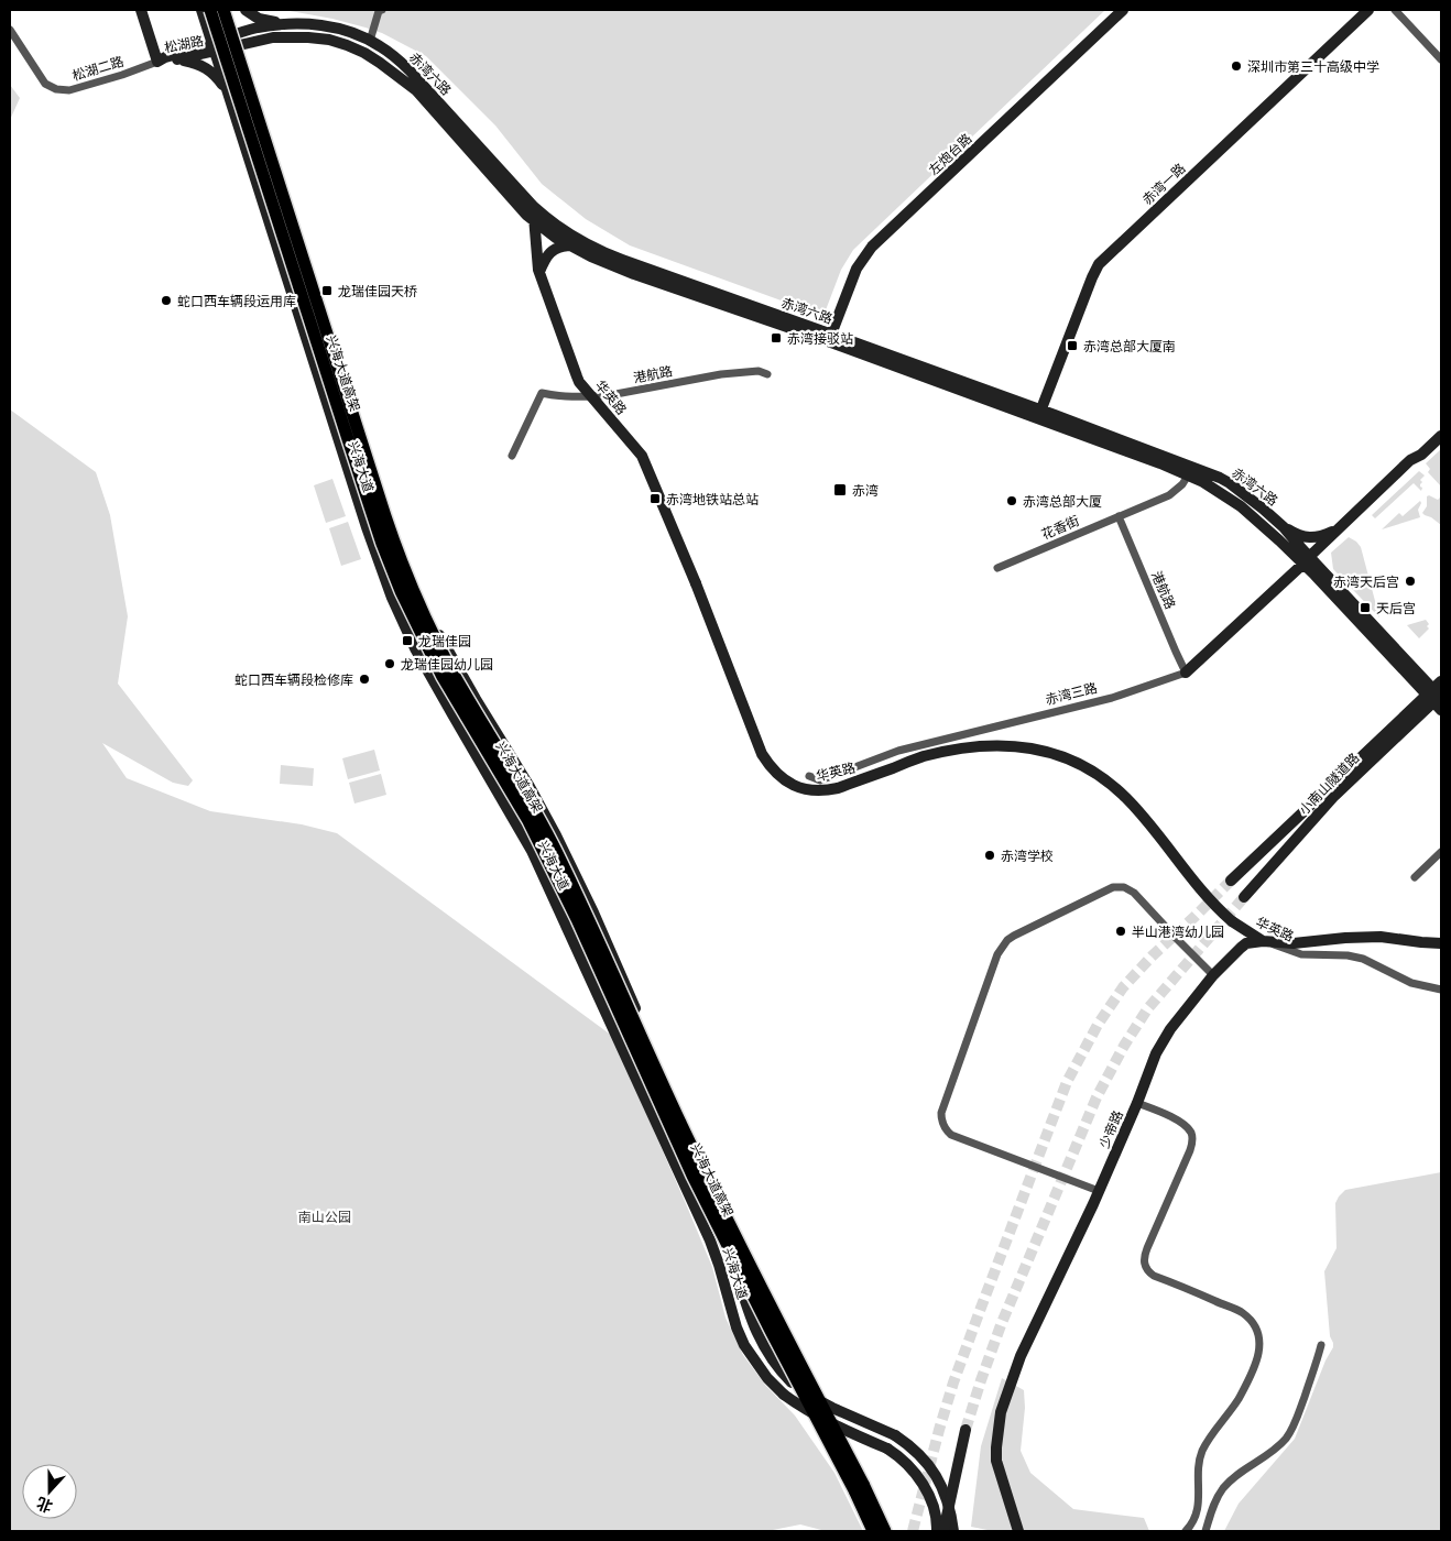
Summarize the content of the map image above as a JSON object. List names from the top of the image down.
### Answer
{
  "streets": {
    "main road": ["兴海大道高架"],
    "street": [
      "松湖路",
      "松湖二路",
      "赤湾六路",
      "左炮台路",
      "赤湾一路",
      "港航路",
      "华英路",
      "兴海大道",
      "花香街",
      "赤湾三路",
      "小南山隧道路",
      "少帝路"
    ]
  },
  "crossings": [
    ["松湖路", "松湖二路"],
    ["松湖路", "赤湾六路"],
    ["松湖路", "兴海大道"],
    ["赤湾六路", "左炮台路"],
    ["赤湾六路", "赤湾一路"],
    ["赤湾六路", "华英路"],
    ["赤湾六路", "兴海大道"],
    ["赤湾六路", "花香街"],
    ["赤湾六路", "赤湾三路"],
    ["赤湾六路", "小南山隧道路"],
    ["兴海大道高架", "兴海大道"],
    ["港航路", "华英路"],
    ["港航路", "花香街"],
    ["港航路", "赤湾三路"],
    ["华英路", "少帝路"]
  ],
  "parks": ["南山公园"],
  "places": {
    "other": [
      "深圳市第三十高级中学",
      "蛇口西车辆段运用库",
      "赤湾总部大厦",
      "赤湾天后宫",
      "龙瑞佳园幼儿园",
      "蛇口西车辆段检修库",
      "赤湾学校",
      "半山港湾幼儿园"
    ],
    "transit": [
      "龙瑞佳园天桥",
      "赤湾接驳站",
      "赤湾总部大厦南",
      "赤湾",
      "赤湾地铁站总站",
      "天后宫",
      "龙瑞佳园"
    ]
  },
  "north": "bottom"
}
